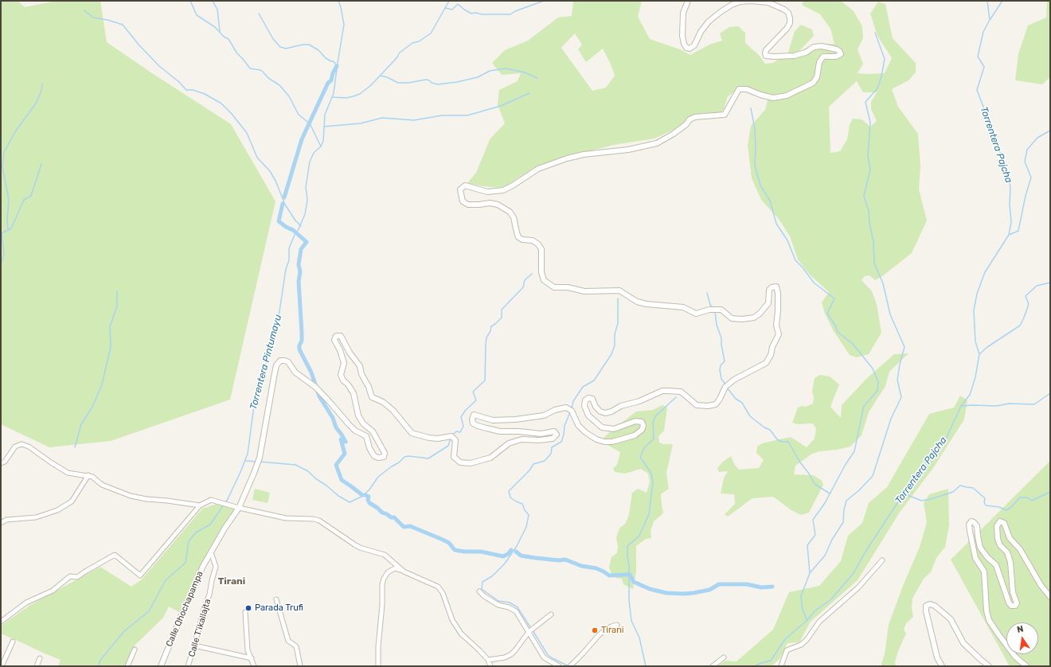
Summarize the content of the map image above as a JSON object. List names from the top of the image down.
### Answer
{
  "streets": {
    "street": ["Calle Qhochapampa", "Calle T'ikallajta"]
  },
  "crossings": [
    ["Calle Qhochapampa", "Calle T'ikallajta"]
  ],
  "districts": ["Tirani"],
  "water": ["Torrentera Pajcha", "Torrentera Pintumayu"],
  "places": ["Parada Trufi", "Tirani"],
  "north": "top"
}
